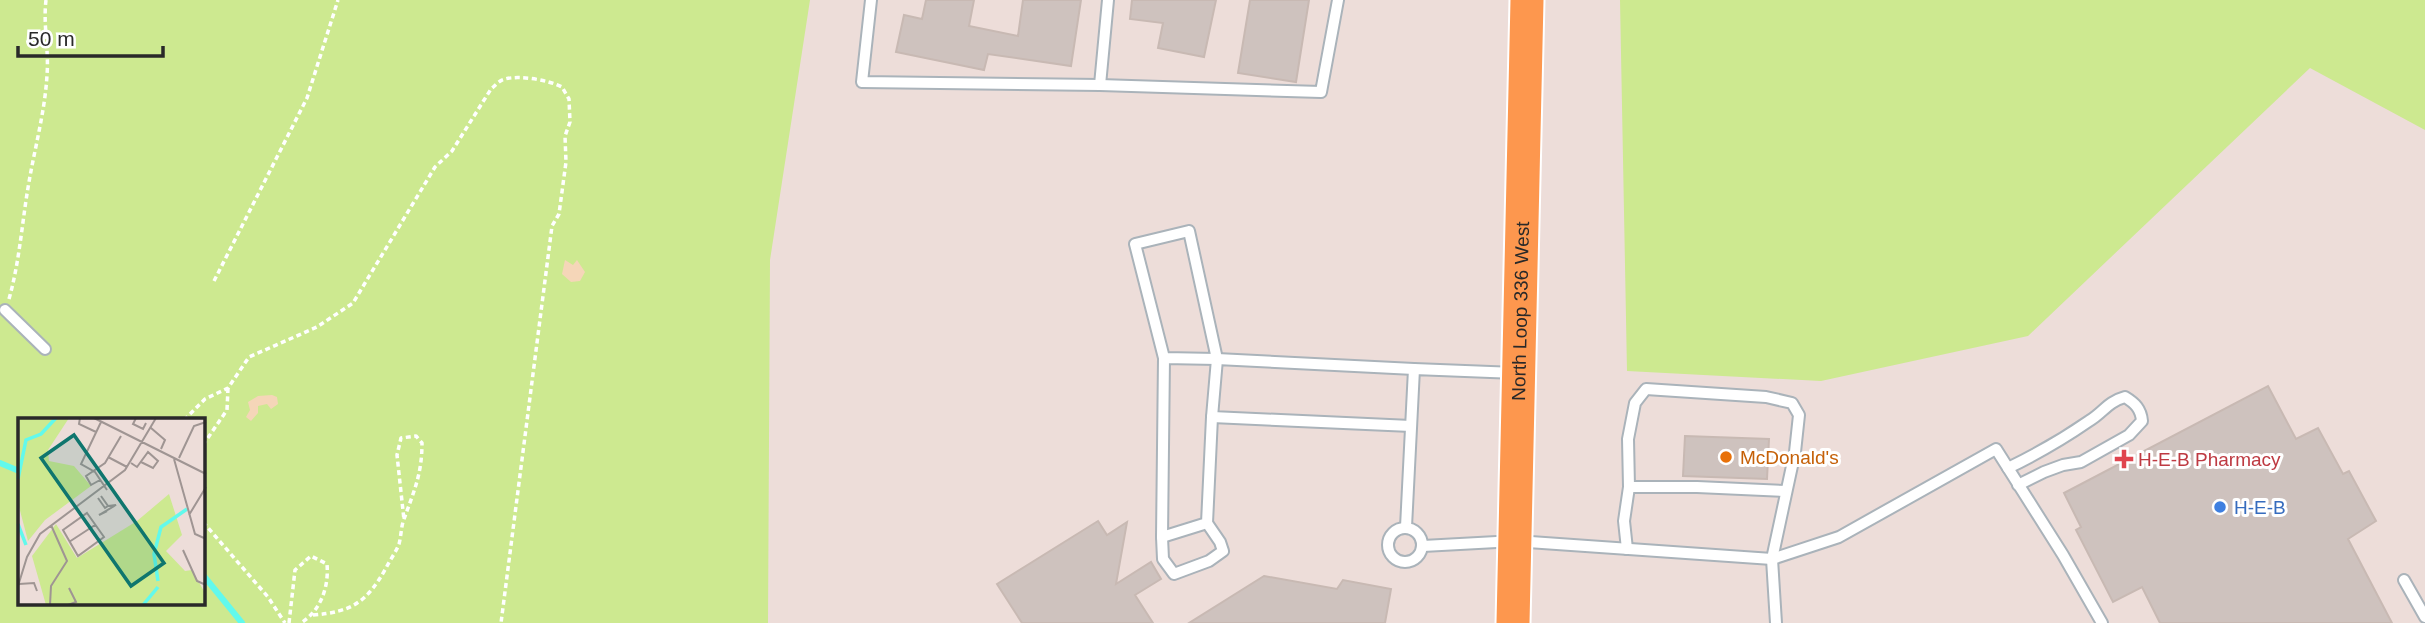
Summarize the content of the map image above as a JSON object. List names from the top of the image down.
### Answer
{
  "streets": {
    "main road": ["North Loop 336 West"]
  },
  "places": {
    "other": ["McDonald's", "H-E-B"],
    "health": ["H-E-B Pharmacy"]
  },
  "scale_bar": "50 m"
}
